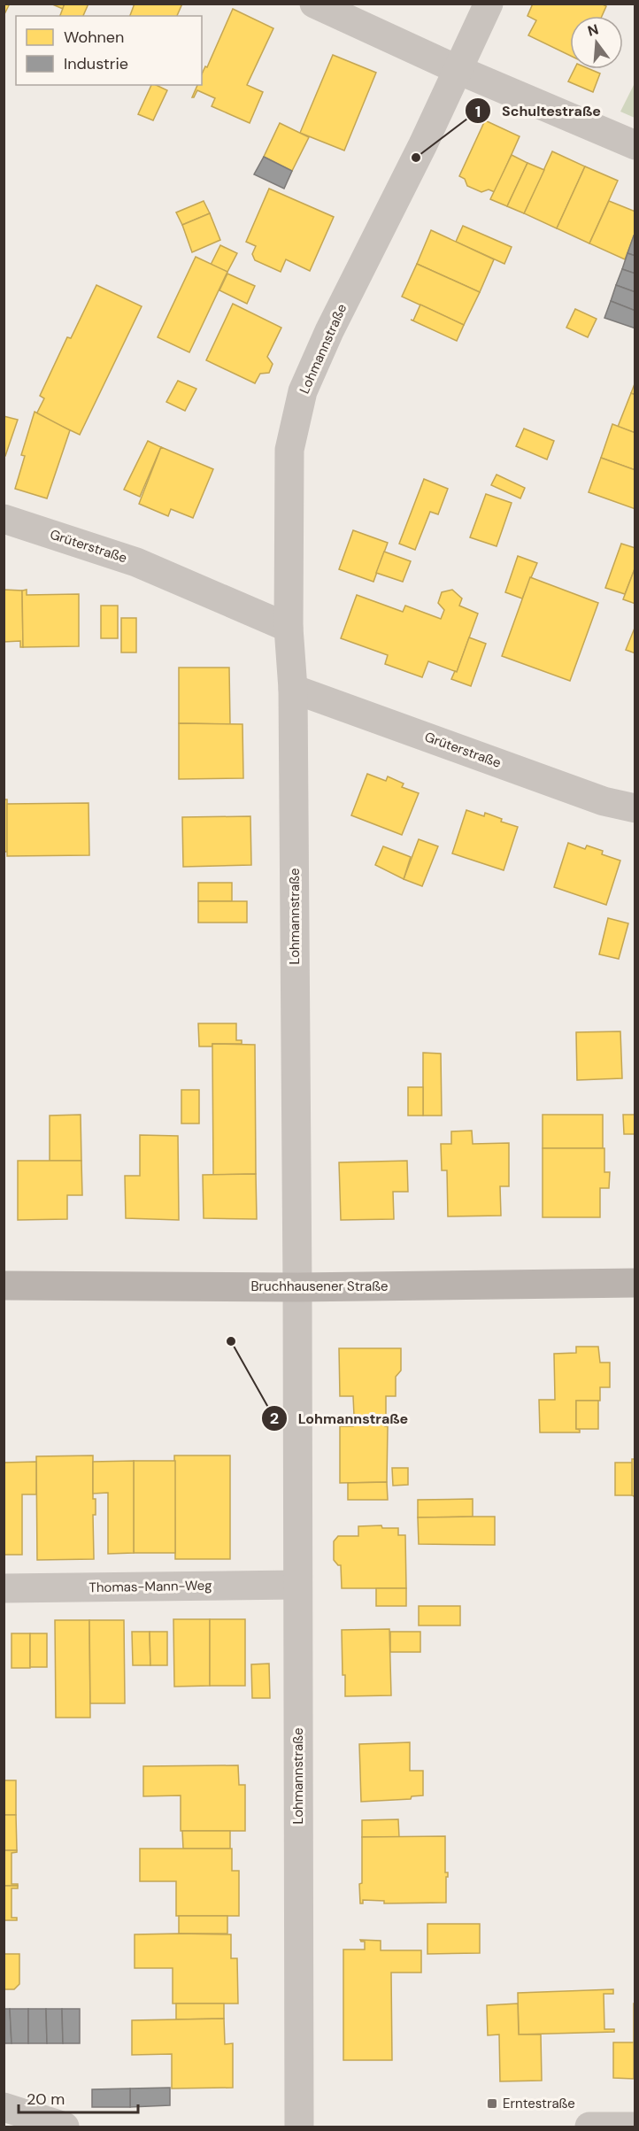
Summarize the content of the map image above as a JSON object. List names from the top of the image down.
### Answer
{
  "streets": {
    "street": [
      "Lohmannstraße",
      "Grüterstraße",
      "Bruchhausener Straße",
      "Thomas-Mann-Weg"
    ]
  },
  "crossings": [
    ["Lohmannstraße", "Grüterstraße"],
    ["Lohmannstraße", "Bruchhausener Straße"],
    ["Lohmannstraße", "Thomas-Mann-Weg"]
  ],
  "places": {
    "other": ["Schultestraße", "Lohmannstraße"],
    "transit": ["Erntestraße"]
  },
  "legend": ["Wohnen", "Industrie"],
  "scale_bar": "20 m",
  "north": "top"
}
